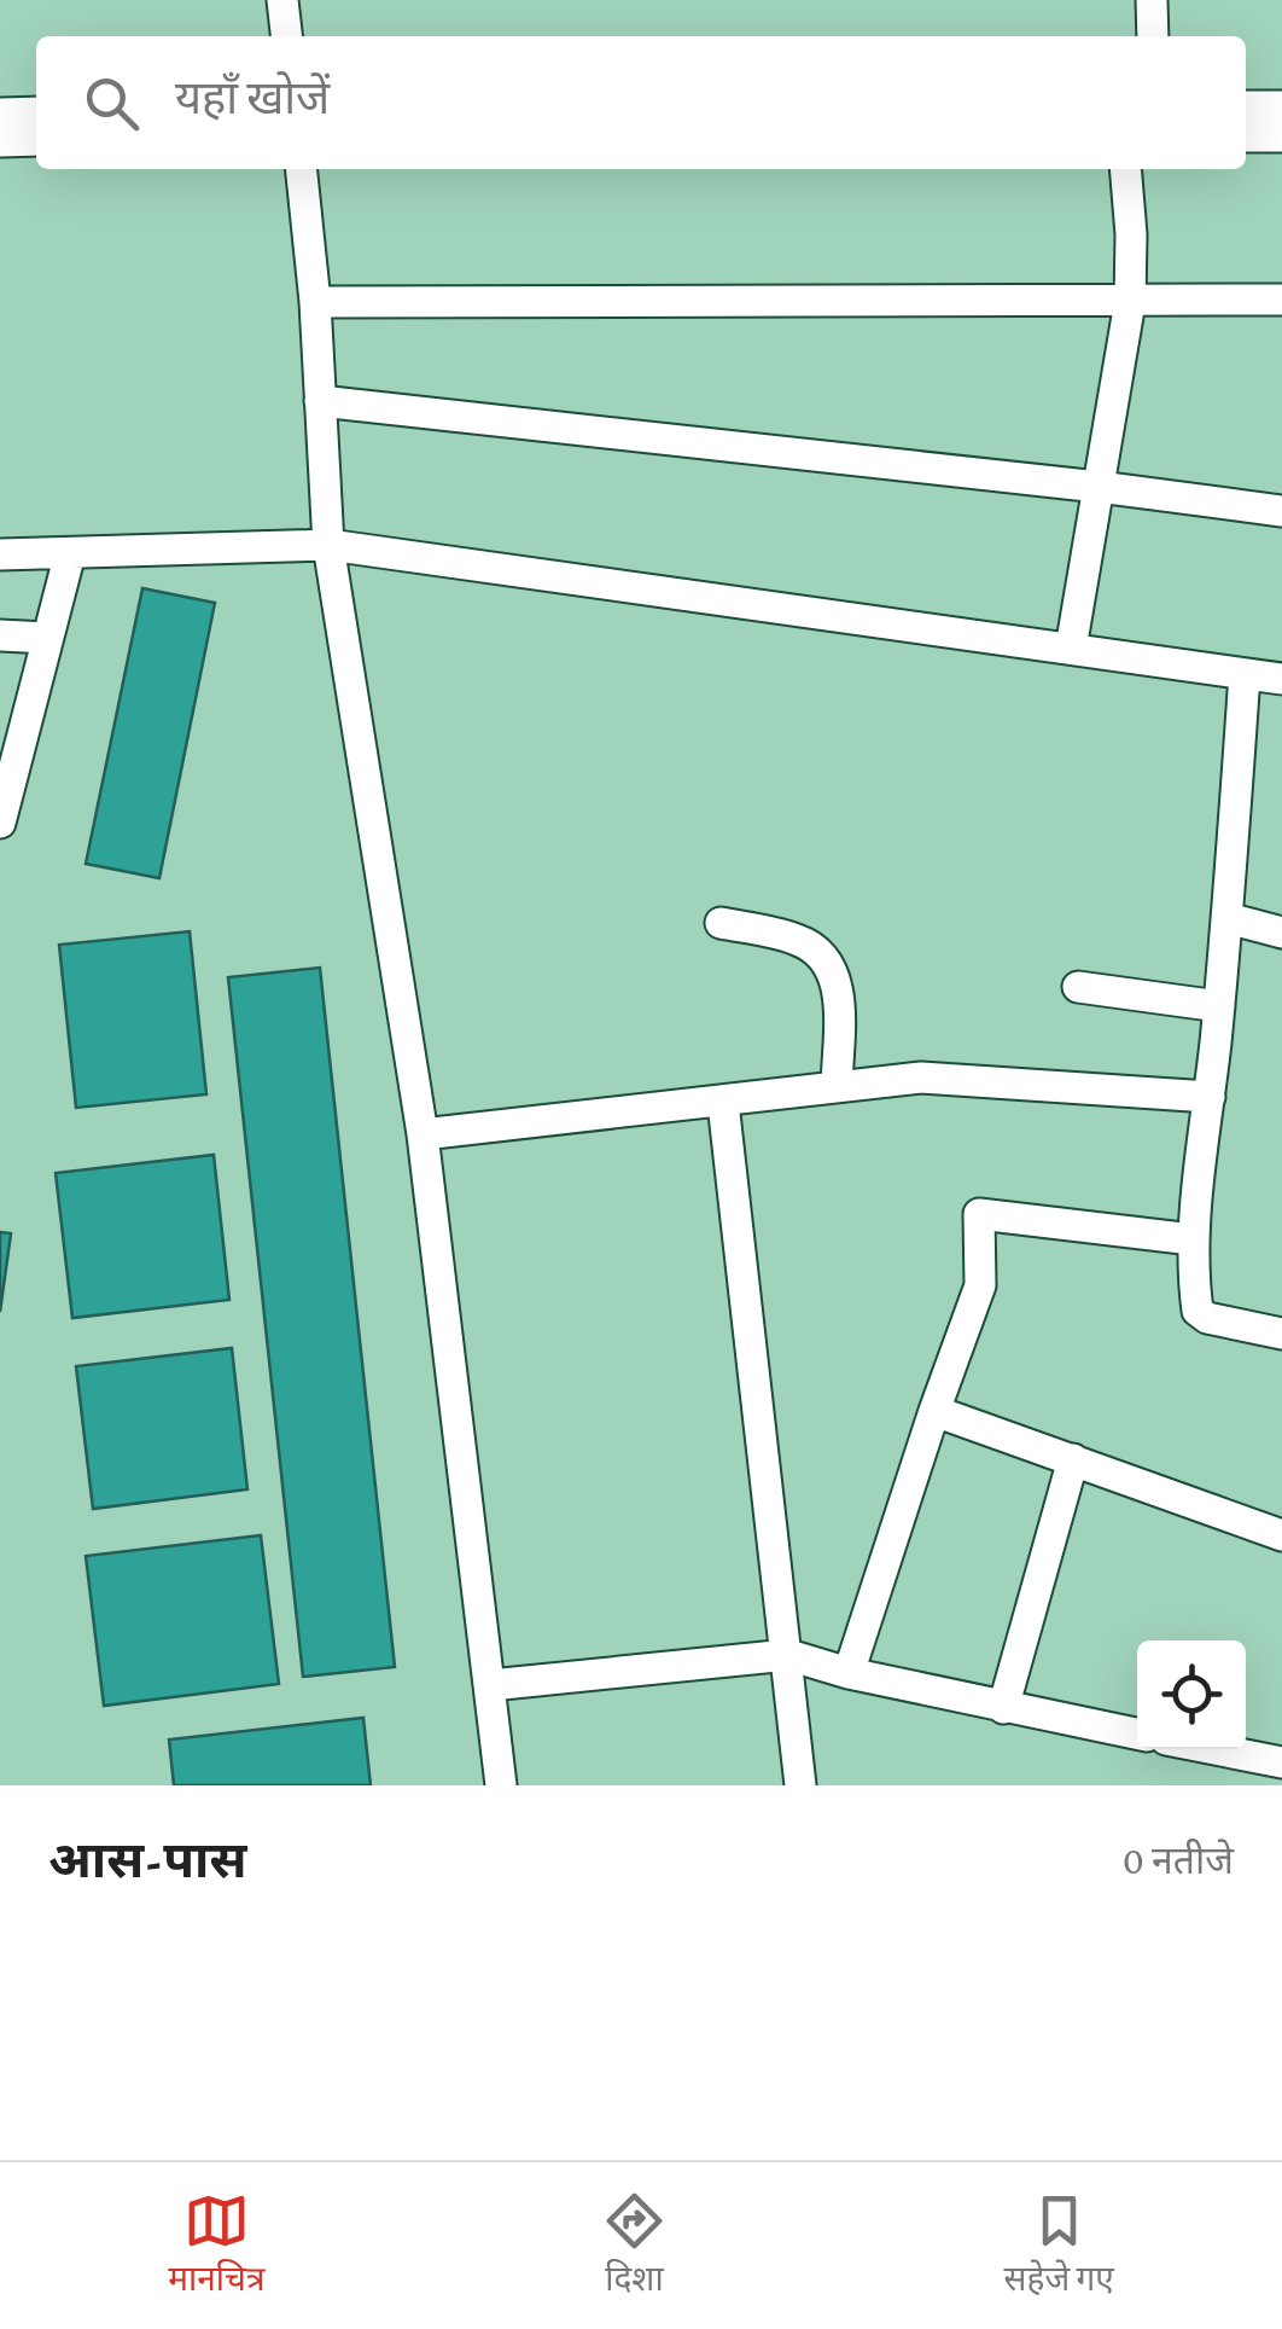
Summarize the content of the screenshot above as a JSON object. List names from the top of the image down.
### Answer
{
  "page": {
    "search": "यहाँ खोजें",
    "heading": ["आस-पास", "0 नतीजे"],
    "nav": ["मानचित्र", "दिशा", "सहेजे गए"]
  }
}
